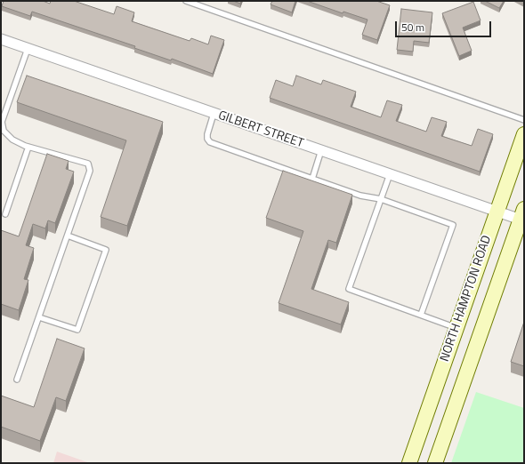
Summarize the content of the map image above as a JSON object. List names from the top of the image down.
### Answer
{
  "streets": {
    "main road": ["NORTH HAMPTON ROAD"],
    "street": ["GILBERT STREET"]
  },
  "crossings": [
    ["GILBERT STREET", "NORTH HAMPTON ROAD"]
  ],
  "scale_bar": "50 m"
}
